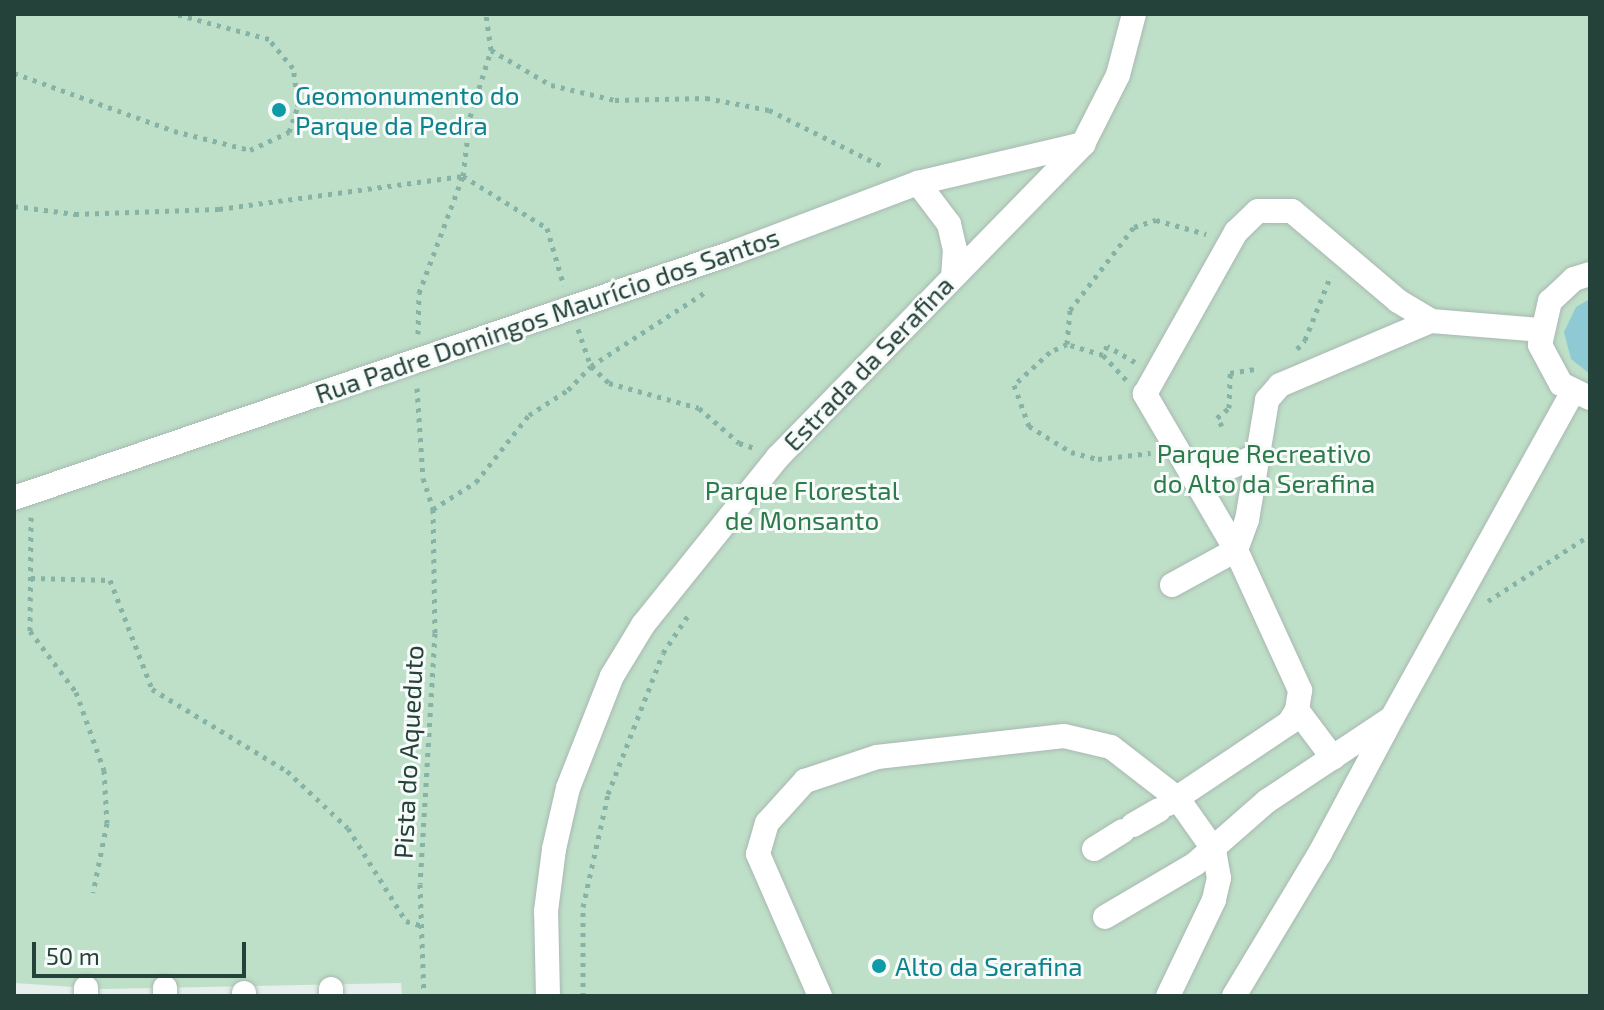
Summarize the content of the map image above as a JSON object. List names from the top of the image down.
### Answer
{
  "streets": {
    "street": ["Rua Padre Domingos Maurício dos Santos", "Estrada da Serafina"],
    "path": ["Pista do Aqueduto"]
  },
  "crossings": [
    ["Rua Padre Domingos Maurício dos Santos", "Estrada da Serafina"],
    ["Rua Padre Domingos Maurício dos Santos", "Pista do Aqueduto"]
  ],
  "parks": ["Parque Recreativo do Alto da Serafina", "Parque Florestal de Monsanto"],
  "places": ["Geomonumento do Parque da Pedra", "Alto da Serafina"],
  "scale_bar": "50 m"
}
